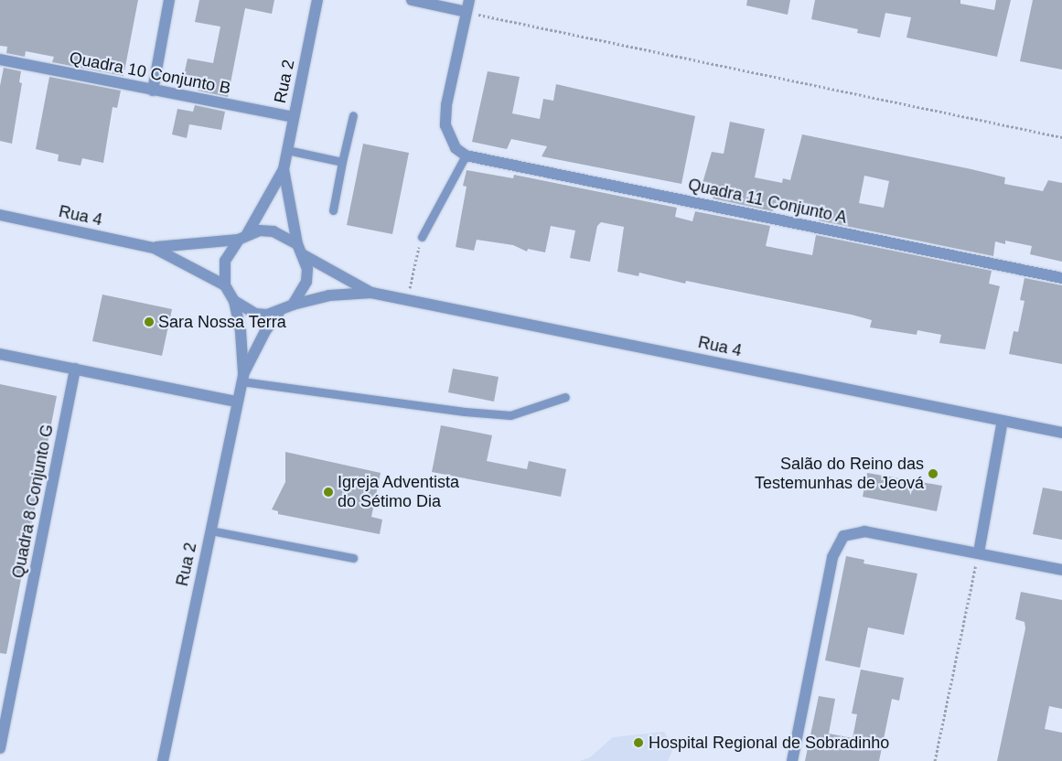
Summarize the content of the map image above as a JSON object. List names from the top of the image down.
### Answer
{
  "streets": {
    "street": [
      "Quadra 10 Conjunto B",
      "Rua 2",
      "Quadra 11 Conjunto A",
      "Rua 4",
      "Quadra 8 Conjunto G"
    ]
  },
  "crossings": [
    ["Quadra 10 Conjunto B", "Rua 2"]
  ],
  "places": [
    "Sara Nossa Terra",
    "Salão do Reino das Testemunhas de Jeová",
    "Igreja Adventista do Sétimo Dia",
    "Hospital Regional de Sobradinho"
  ]
}
